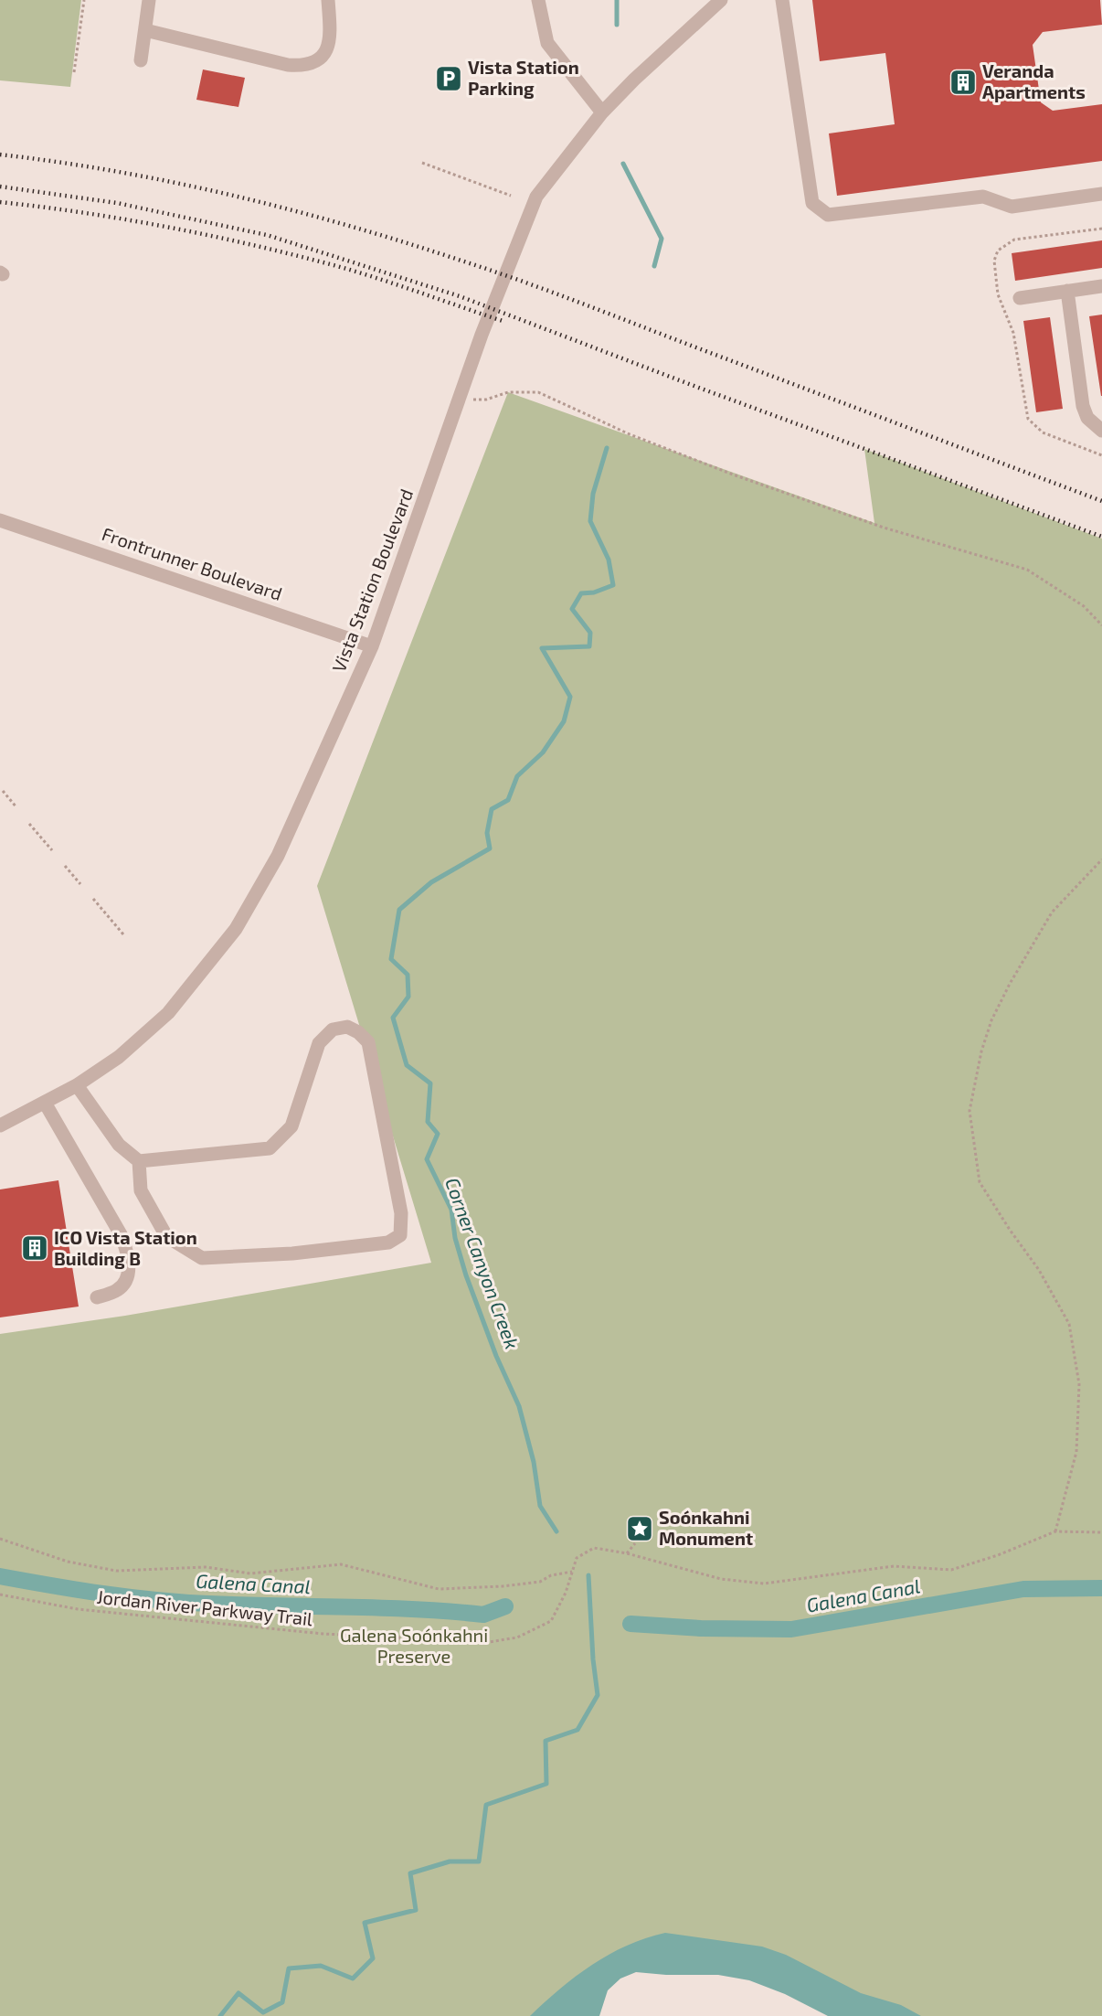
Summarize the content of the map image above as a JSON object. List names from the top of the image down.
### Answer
{
  "streets": {
    "street": ["Frontrunner Boulevard", "Vista Station Boulevard"],
    "path": ["Jordan River Parkway Trail"]
  },
  "crossings": [
    ["Frontrunner Boulevard", "Vista Station Boulevard"]
  ],
  "water": ["Corner Canyon Creek", "Galena Canal"],
  "parks": ["Galena Soónkahni Preserve"],
  "places": {
    "parking": ["Vista Station Parking"],
    "building": ["Veranda Apartments", "ICO Vista Station Building B"],
    "place": ["Soónkahni Monument"]
  }
}
